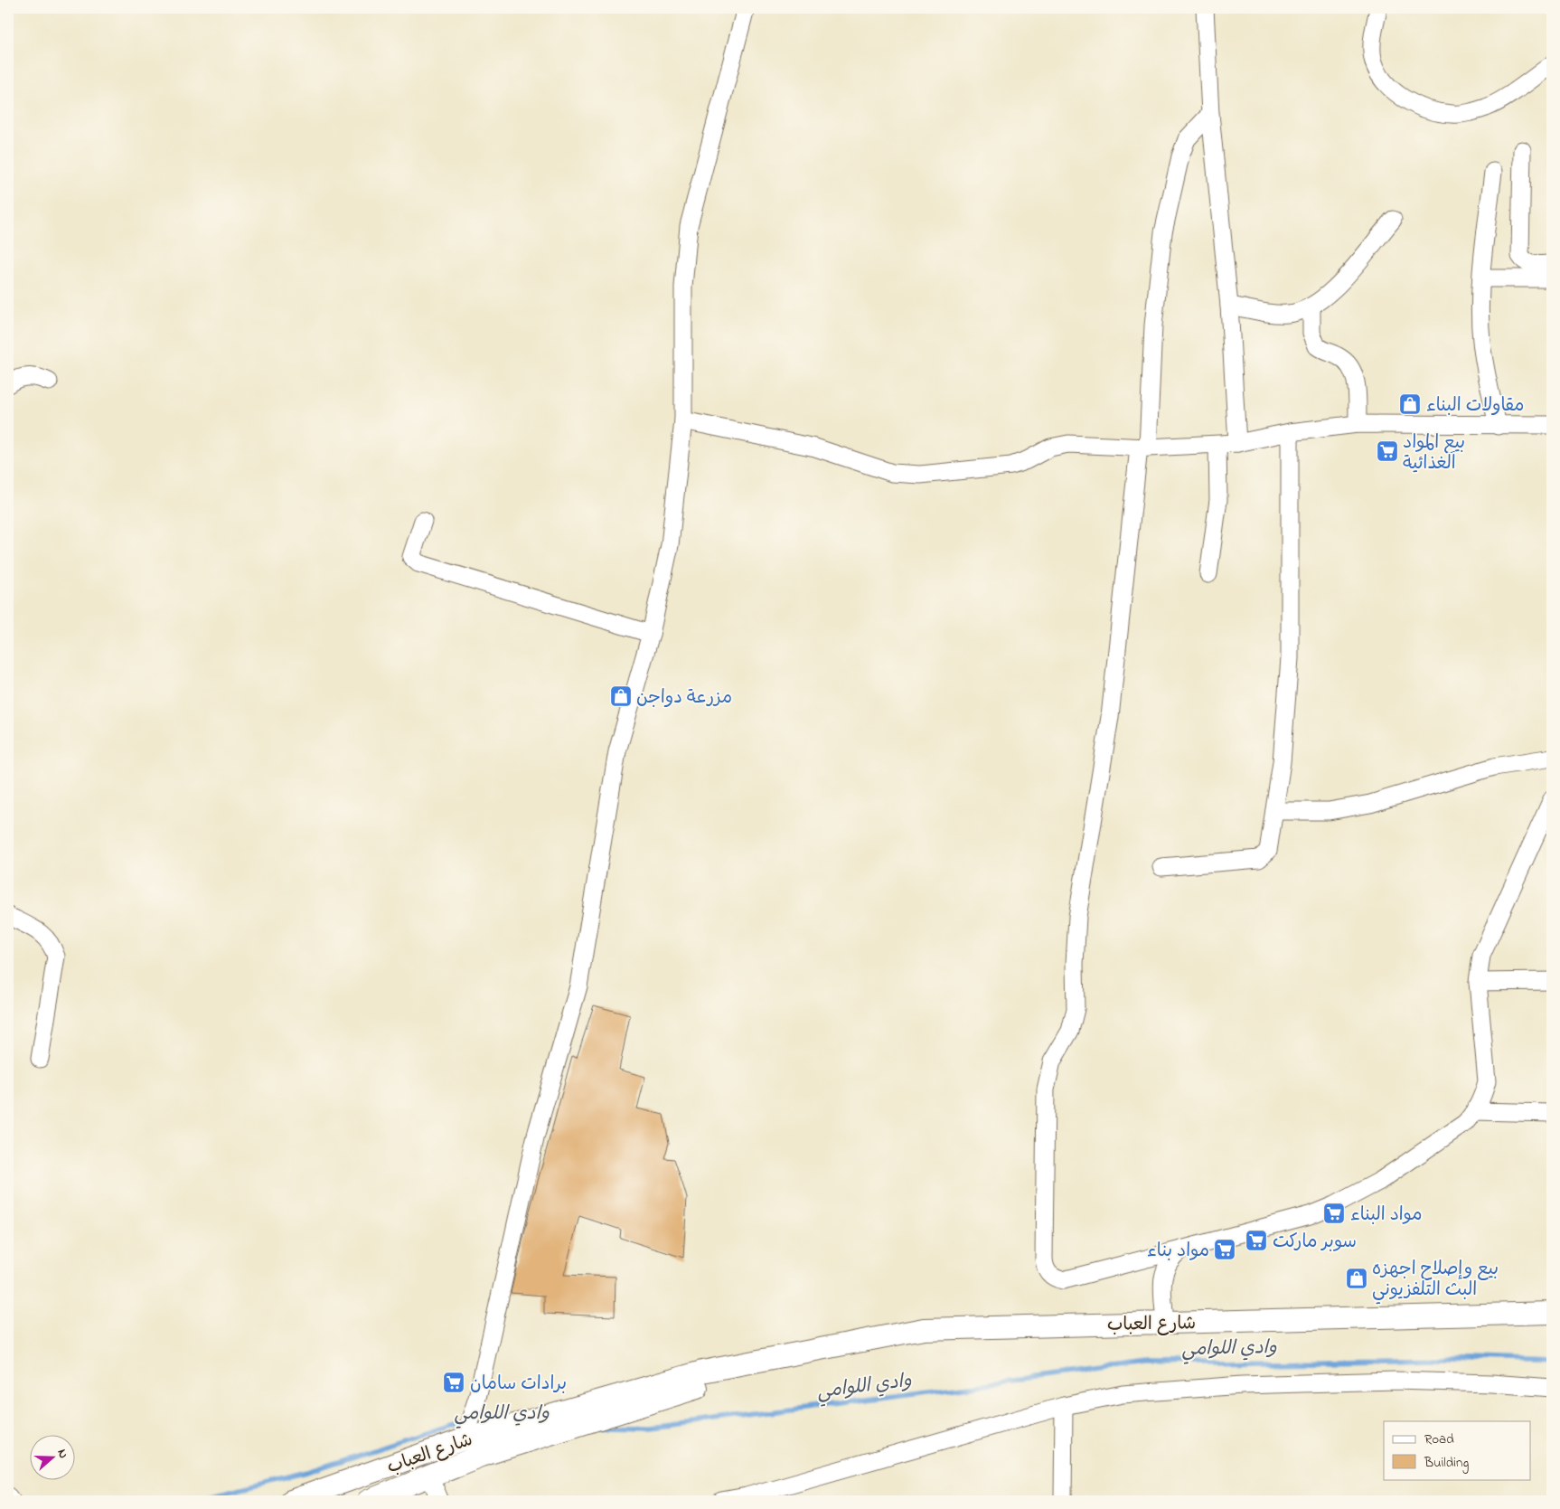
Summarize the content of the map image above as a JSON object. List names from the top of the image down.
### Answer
{
  "streets": {
    "main road": ["شارع العباب"]
  },
  "water": ["وادي اللوامي"],
  "places": {
    "shop": ["مقاولات البناء", "مزرعة دواجن", "بيع وإصلاح اجهزه البث التلفزيوني"],
    "supermarket": [
      "بيع المواد الغذائية",
      "مواد البناء",
      "سوبر ماركت",
      "مواد بناء",
      "برادات سامان"
    ]
  },
  "legend": ["Road", "Building"],
  "north": "right"
}
